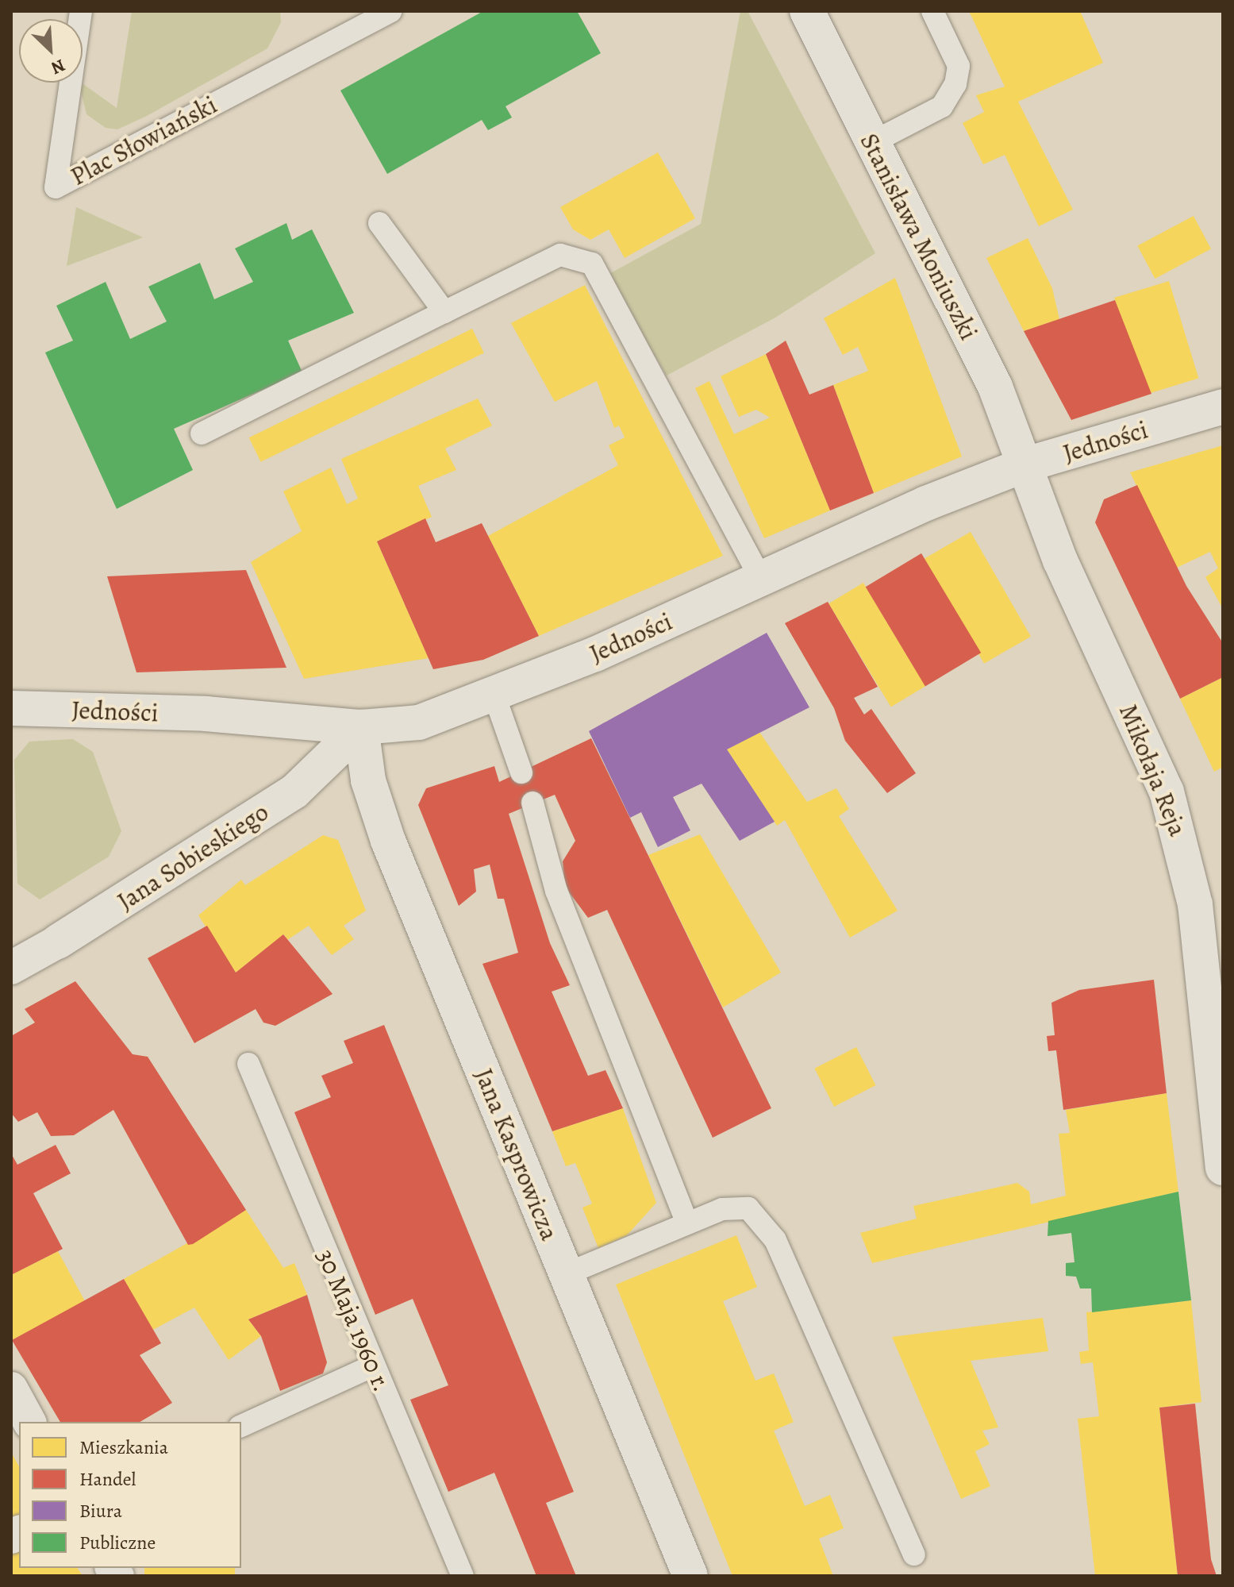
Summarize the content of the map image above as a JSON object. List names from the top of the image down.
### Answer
{
  "streets": {
    "street": [
      "Stanisława Moniuszki",
      "Jedności",
      "Mikołaja Reja",
      "Jana Sobieskiego",
      "Jana Kasprowicza"
    ],
    "lane": ["Plac Słowiański", "30 Maja 1960 r."]
  },
  "crossings": [
    ["Stanisława Moniuszki", "Jedności"],
    ["Stanisława Moniuszki", "Mikołaja Reja"],
    ["Jedności", "Mikołaja Reja"],
    ["Jedności", "Jana Sobieskiego"],
    ["Jedności", "Jana Kasprowicza"],
    ["Jana Sobieskiego", "Jana Kasprowicza"]
  ],
  "legend": [
    "Mieszkania",
    "Handel",
    "Biura",
    "Publiczne"
  ],
  "north": "bottom right"
}
